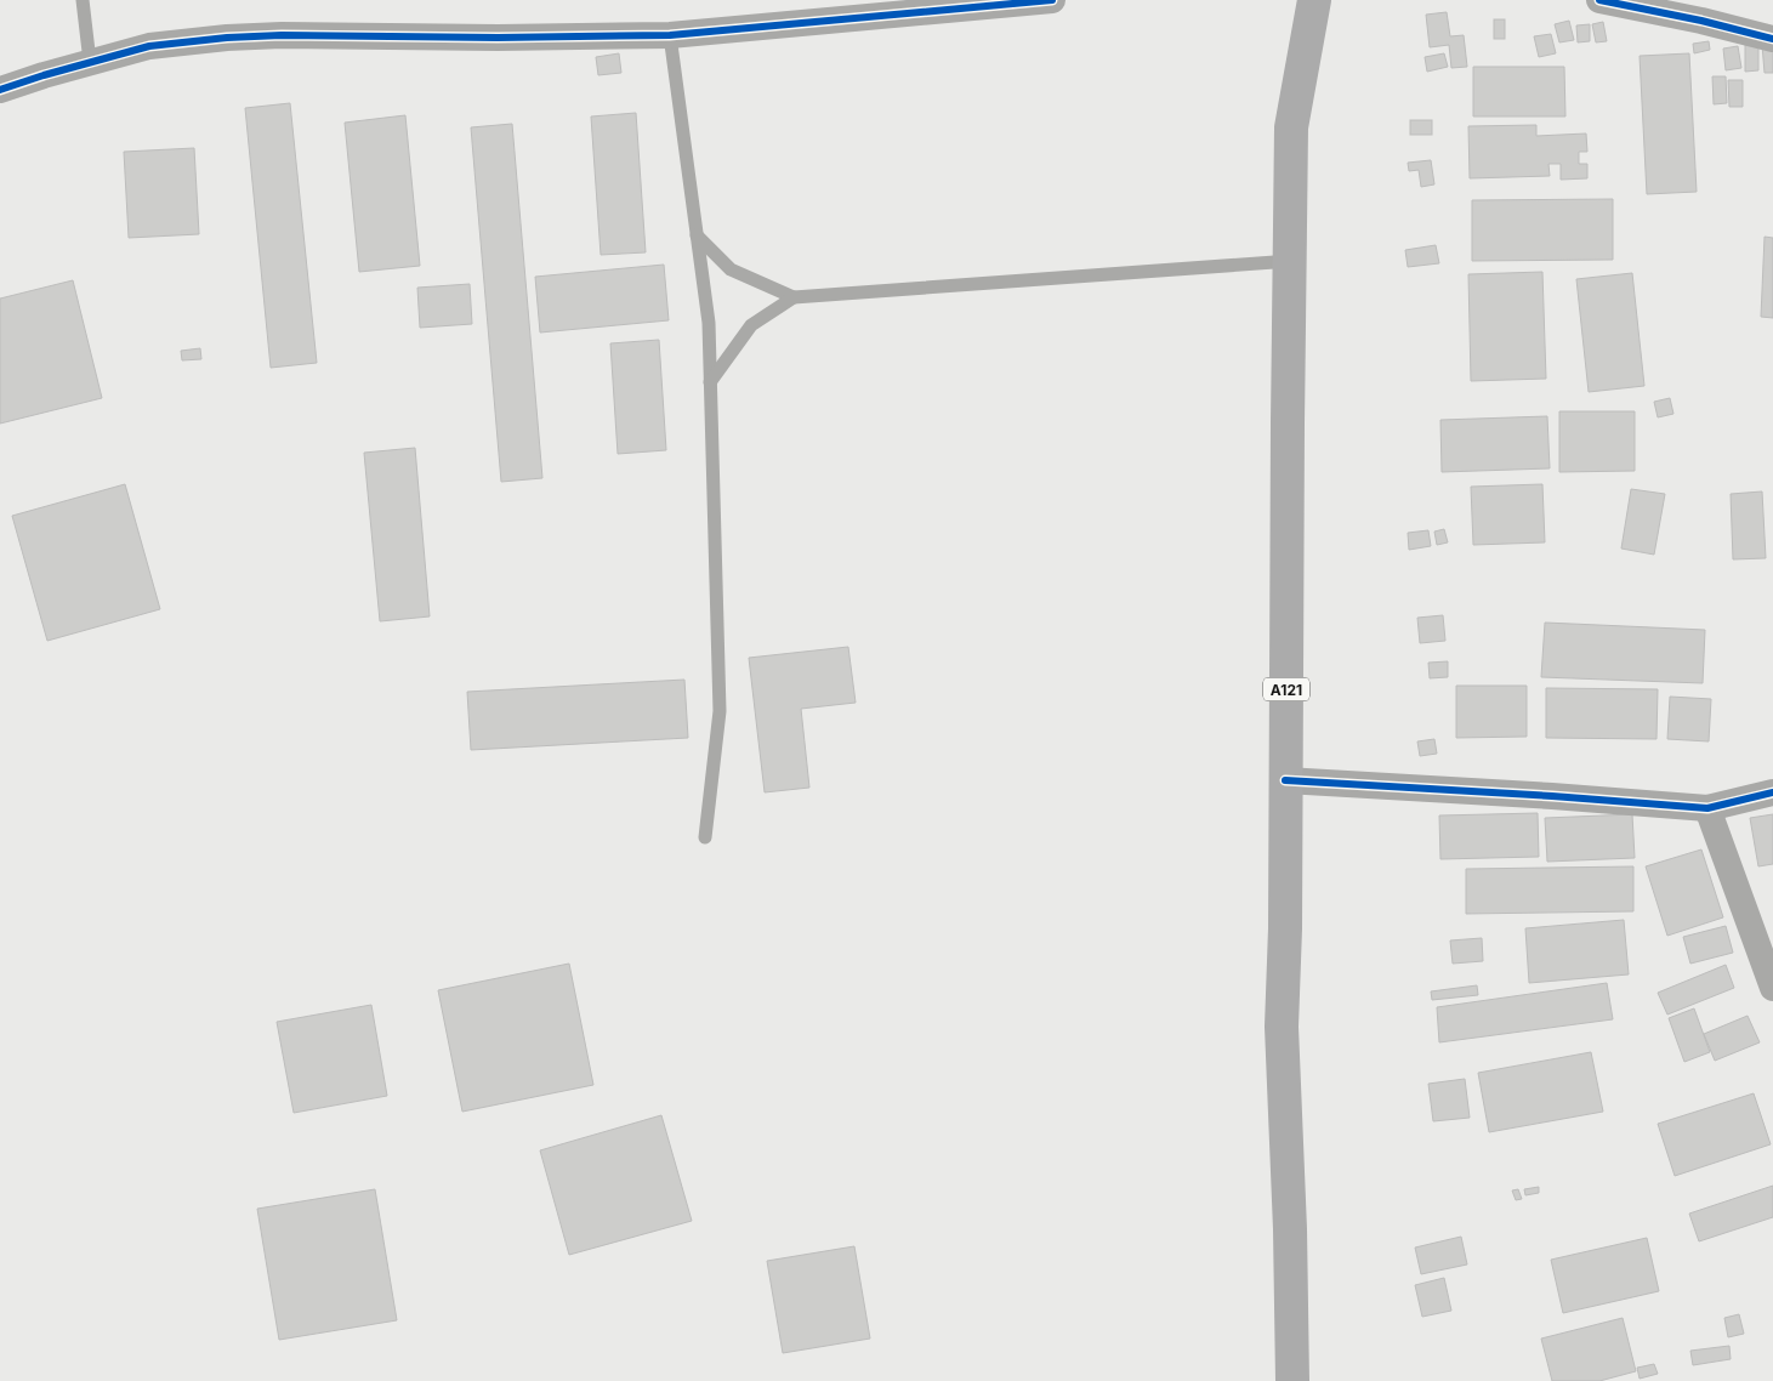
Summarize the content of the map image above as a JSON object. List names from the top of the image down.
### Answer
{
  "streets": {
    "main road": ["A121"]
  }
}
